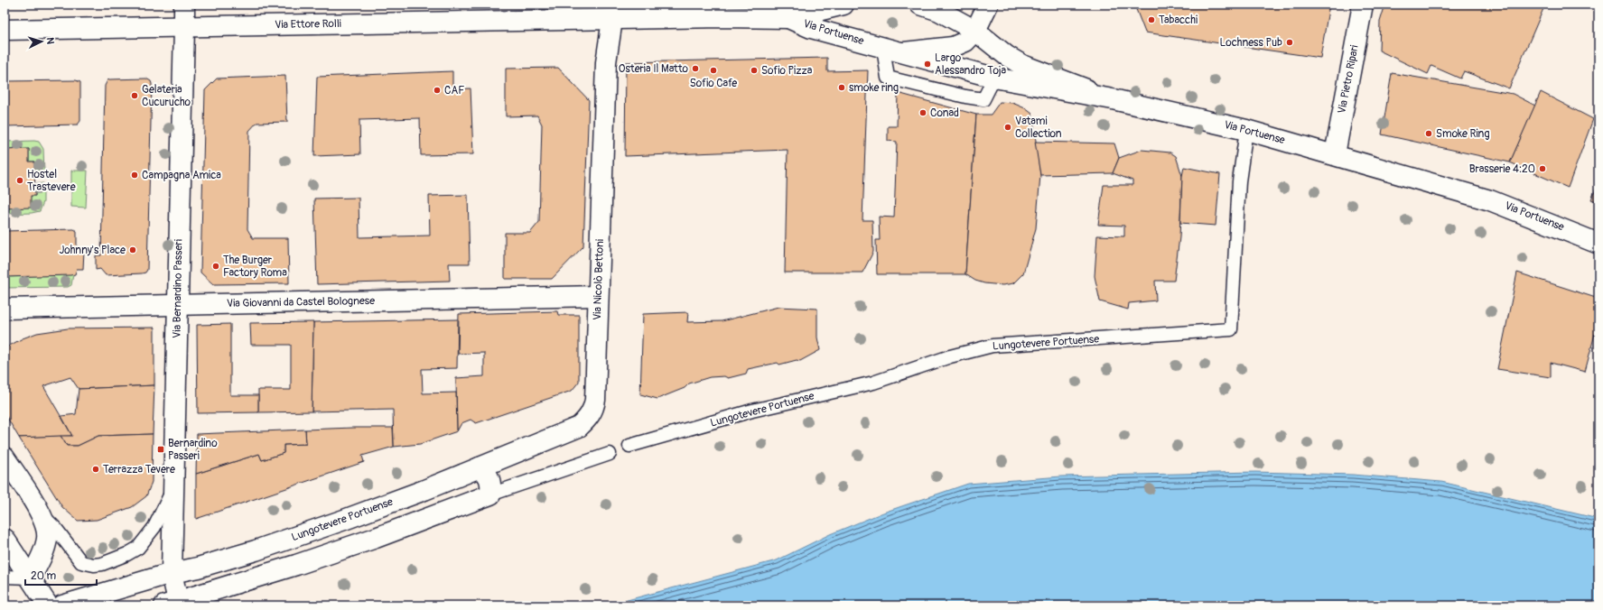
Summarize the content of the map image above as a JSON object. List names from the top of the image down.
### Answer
{
  "streets": {
    "street": [
      "Via Ettore Rolli",
      "Via Portuense",
      "Via Pietro Ripari",
      "Via Nicolò Bettoni",
      "Via Bernardino Passeri",
      "Via Giovanni da Castel Bolognese",
      "Lungotevere Portuense"
    ]
  },
  "crossings": [
    ["Via Ettore Rolli", "Via Portuense"],
    ["Via Ettore Rolli", "Via Nicolò Bettoni"],
    ["Via Ettore Rolli", "Via Bernardino Passeri"],
    ["Via Portuense", "Via Pietro Ripari"],
    ["Via Portuense", "Via Nicolò Bettoni"],
    ["Via Portuense", "Lungotevere Portuense"],
    ["Via Nicolò Bettoni", "Via Giovanni da Castel Bolognese"],
    ["Via Nicolò Bettoni", "Lungotevere Portuense"],
    ["Via Bernardino Passeri", "Via Giovanni da Castel Bolognese"],
    ["Via Bernardino Passeri", "Lungotevere Portuense"]
  ],
  "places": {
    "other": [
      "Tabacchi",
      "Lochness Pub",
      "Largo Alessandro Toja",
      "Osteria Il Matto",
      "Sofio Cafe",
      "Sofio Pizza",
      "smoke ring",
      "CAF",
      "Gelateria Cucurucho",
      "Conad",
      "Vatami Collection",
      "Smoke Ring",
      "Brasserie 4:20",
      "Campagna Amica",
      "Hostel Trastevere",
      "Johnny's Place",
      "The Burger Factory Roma",
      "Terrazza Tevere"
    ],
    "transit": ["Bernardino Passeri"]
  },
  "scale_bar": "20 m",
  "north": "right"
}
